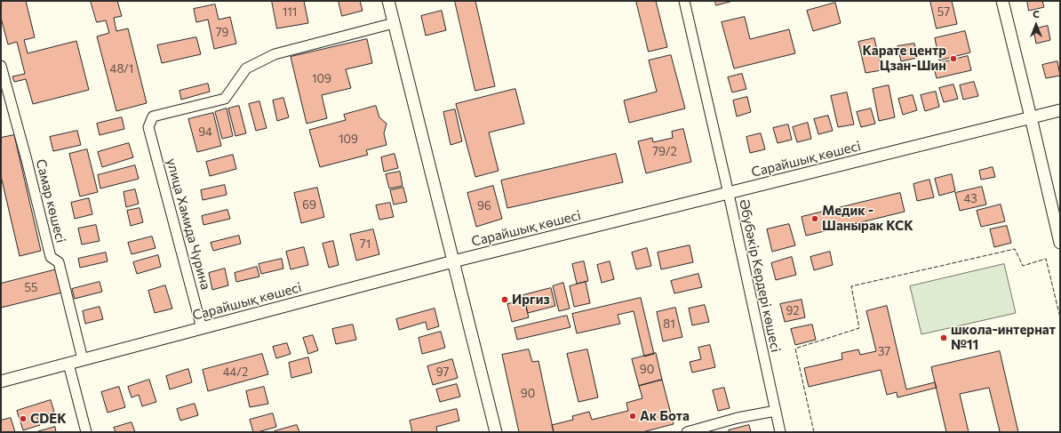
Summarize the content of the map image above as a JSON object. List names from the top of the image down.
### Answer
{
  "streets": {
    "street": [
      "Сарайшық көшесі",
      "Самар көшесі",
      "улица Хамида Чурина",
      "Әбубәкір Кердері көшесі"
    ]
  },
  "crossings": [
    ["Сарайшық көшесі", "Самар көшесі"],
    ["Сарайшық көшесі", "улица Хамида Чурина"],
    ["Сарайшық көшесі", "Әбубәкір Кердері көшесі"]
  ],
  "places": [
    "Карате центр Цзан-Шин",
    "Медик - Шанырак КСК",
    "Иргиз",
    "школа-интернат №11",
    "Ак Бота",
    "CDEK"
  ],
  "house_numbers": [
    "111",
    "57",
    "79",
    "48/1",
    "109",
    "94",
    "109",
    "79/2",
    "43",
    "69",
    "96",
    "71",
    "55",
    "92",
    "81",
    "37",
    "90",
    "44/2",
    "97",
    "90"
  ],
  "north": "top"
}
